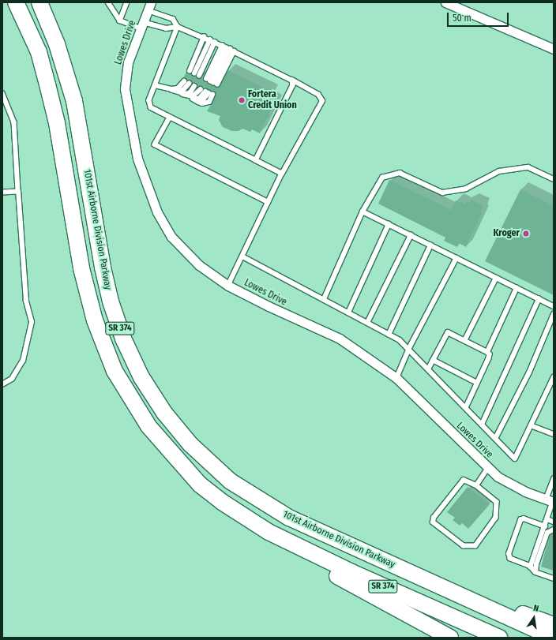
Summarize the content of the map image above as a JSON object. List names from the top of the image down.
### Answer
{
  "streets": {
    "highway": ["101st Airborne Division Parkway", "SR 374"],
    "street": ["Lowes Drive"]
  },
  "places": ["Fortera Credit Union", "Kroger"],
  "scale_bar": "50 m",
  "north": "top"
}
